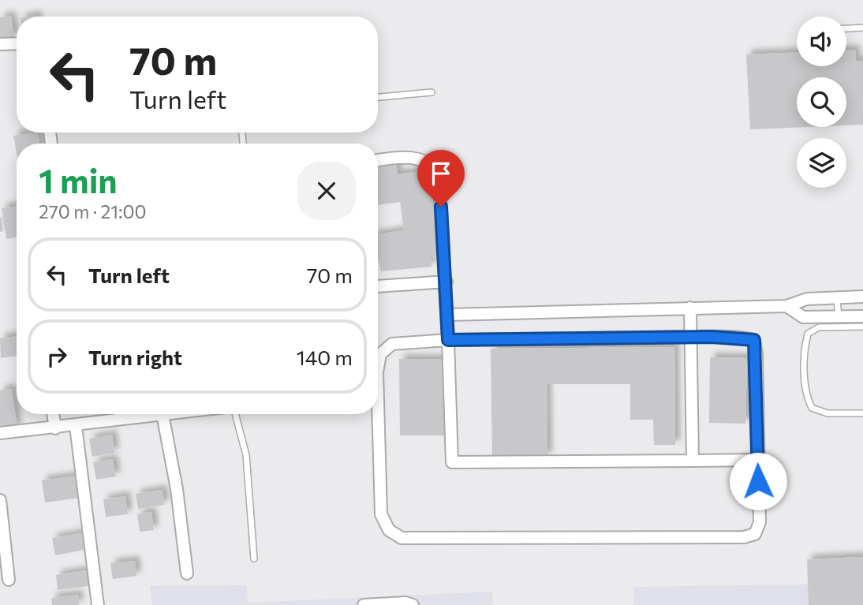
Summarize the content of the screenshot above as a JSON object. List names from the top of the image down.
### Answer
{
  "page": {
    "turn": ["70 m", "Turn left"],
    "heading": ["1 min", "270 m · 21:00"],
    "list": [
      {
        "name": "Turn left",
        "value": "70 m"
      },
      {
        "name": "Turn right",
        "value": "140 m"
      }
    ]
  }
}
